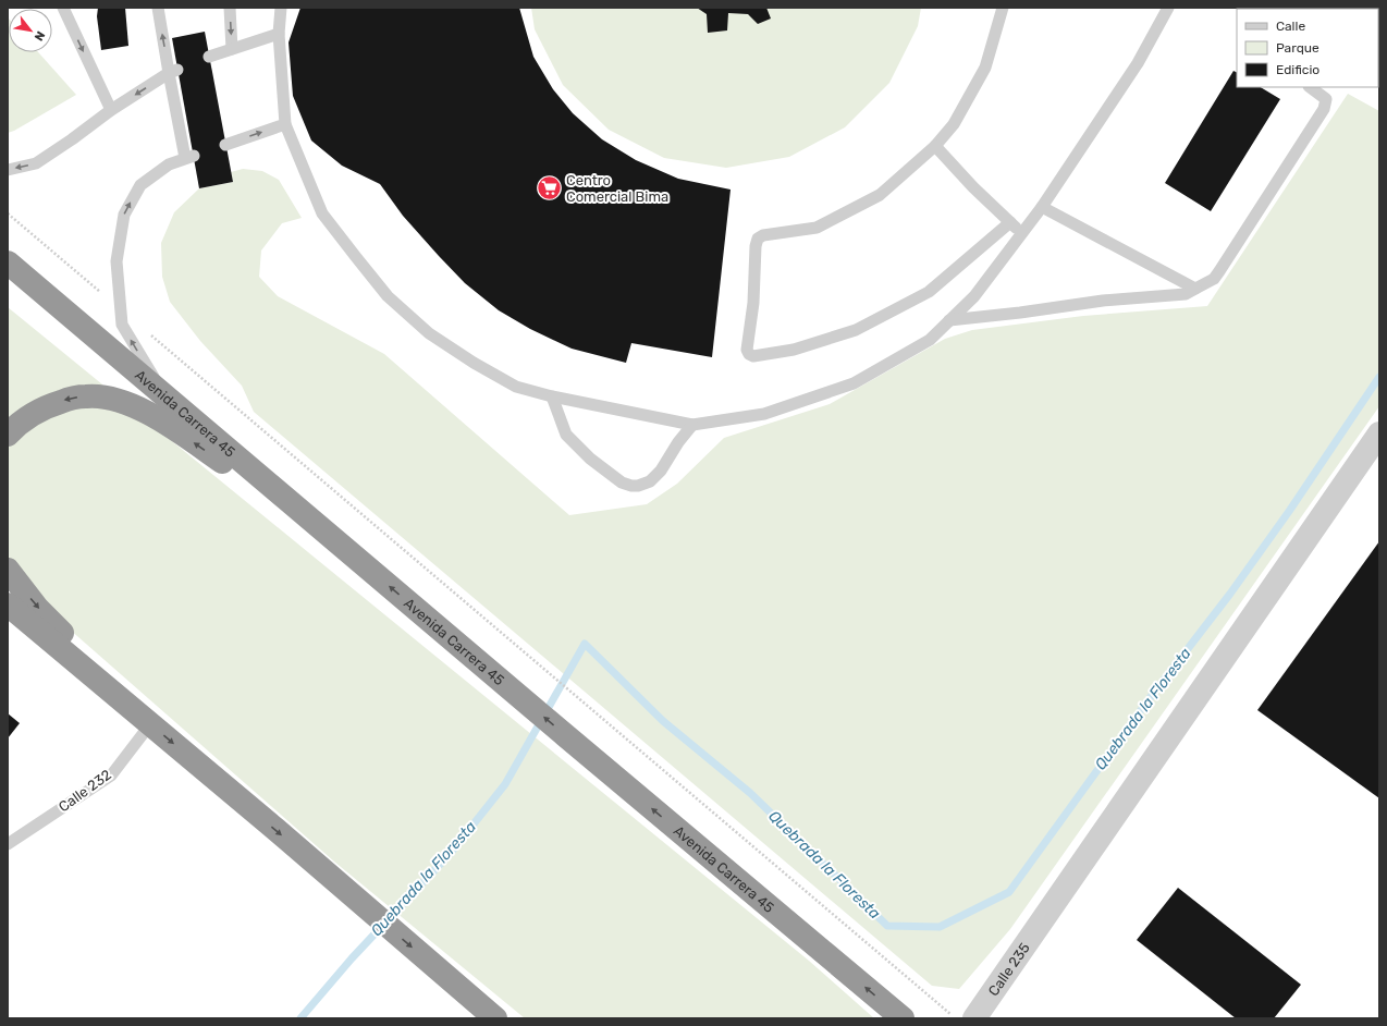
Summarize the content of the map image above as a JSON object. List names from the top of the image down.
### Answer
{
  "streets": {
    "highway": ["Avenida Carrera 45"],
    "street": ["Calle 235"],
    "lane": ["Calle 232"]
  },
  "one_way": ["Avenida Carrera 45"],
  "water": ["Quebrada la Floresta"],
  "places": {
    "supermarket": ["Centro Comercial Bima"]
  },
  "legend": ["Calle", "Parque", "Edificio"],
  "north": "bottom right"
}
